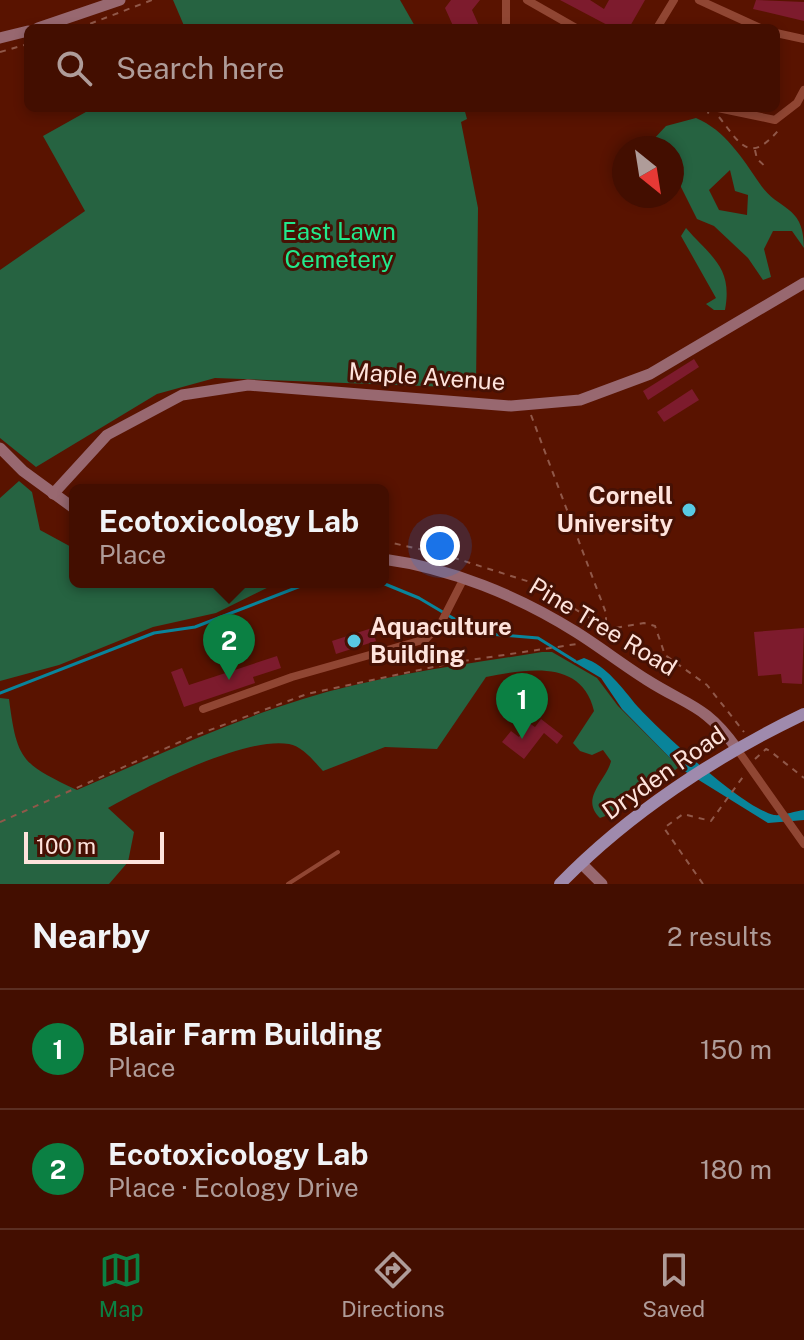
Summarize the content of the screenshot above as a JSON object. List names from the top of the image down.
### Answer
{
  "streets": {
    "main road": ["Dryden Road"],
    "street": ["Maple Avenue", "Pine Tree Road"]
  },
  "crossings": [
    ["Pine Tree Road", "Dryden Road"]
  ],
  "parks": ["East Lawn Cemetery"],
  "places": ["Cornell University", "Aquaculture Building"],
  "scale_bar": "100 m",
  "north": "bottom right",
  "page": {
    "search": "Search here",
    "popup": ["Ecotoxicology Lab", "Place"],
    "pins": ["2", "1"],
    "scale": "100 m",
    "heading": ["Nearby", "2 results"],
    "list": [
      {
        "mark": "1",
        "name": "Blair Farm Building",
        "note": "Place",
        "value": "150 m"
      },
      {
        "mark": "2",
        "name": "Ecotoxicology Lab",
        "note": "Place · Ecology Drive",
        "value": "180 m"
      }
    ],
    "nav": ["Map", "Directions", "Saved"]
  }
}
